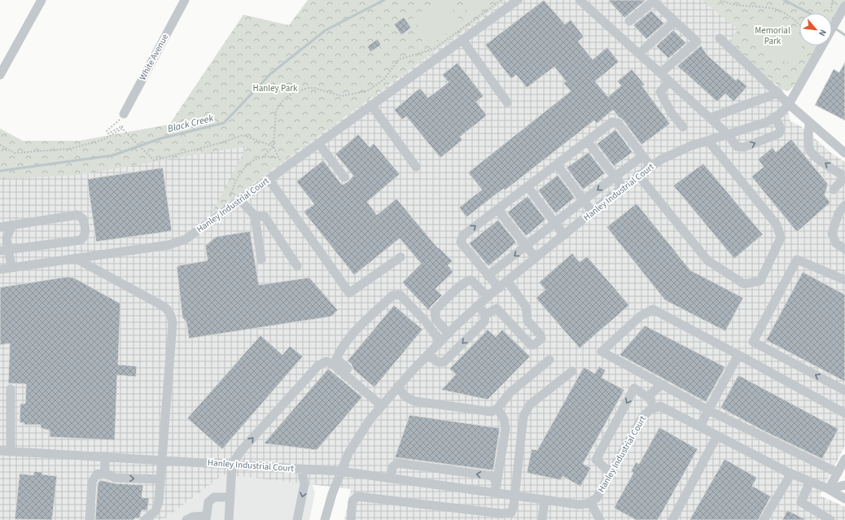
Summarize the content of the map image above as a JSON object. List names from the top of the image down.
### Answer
{
  "streets": {
    "street": ["White Avenue", "Hanley Industrial Court"]
  },
  "water": ["Black Creek"],
  "parks": ["Memorial Park", "Hanley Park"],
  "north": "bottom right"
}
